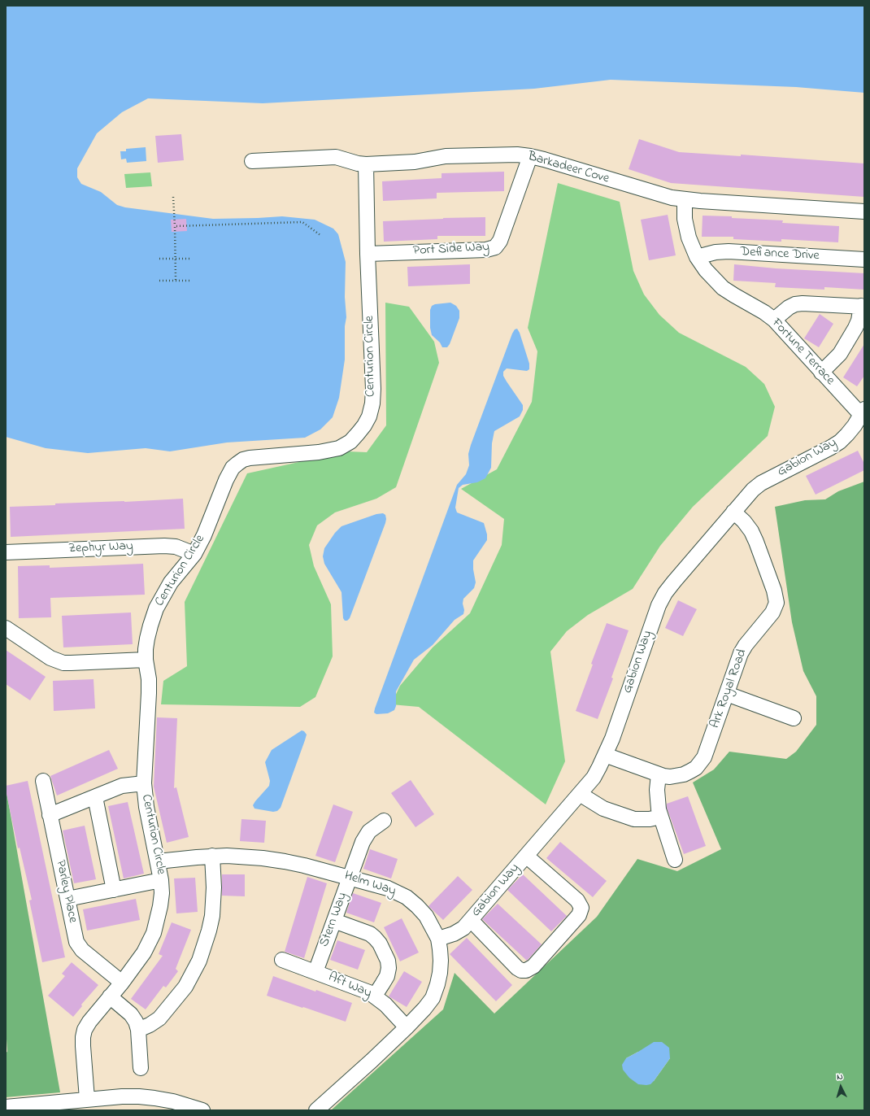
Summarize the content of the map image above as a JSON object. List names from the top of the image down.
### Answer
{
  "streets": {
    "street": [
      "Barkadeer Cove",
      "Port Side Way",
      "Defiance Drive",
      "Fortune Terrace",
      "Centurion Circle",
      "Gabion Way",
      "Zephyr Way",
      "Ark Royal Road",
      "Helm Way",
      "Parley Place",
      "Stern Way",
      "Aft Way"
    ]
  },
  "crossings": [
    ["Barkadeer Cove", "Port Side Way"],
    ["Barkadeer Cove", "Fortune Terrace"],
    ["Barkadeer Cove", "Centurion Circle"],
    ["Port Side Way", "Centurion Circle"],
    ["Defiance Drive", "Fortune Terrace"],
    ["Fortune Terrace", "Gabion Way"],
    ["Centurion Circle", "Zephyr Way"],
    ["Centurion Circle", "Helm Way"],
    ["Centurion Circle", "Parley Place"],
    ["Gabion Way", "Ark Royal Road"],
    ["Gabion Way", "Helm Way"],
    ["Helm Way", "Stern Way"],
    ["Helm Way", "Aft Way"],
    ["Stern Way", "Aft Way"]
  ],
  "north": "top"
}
